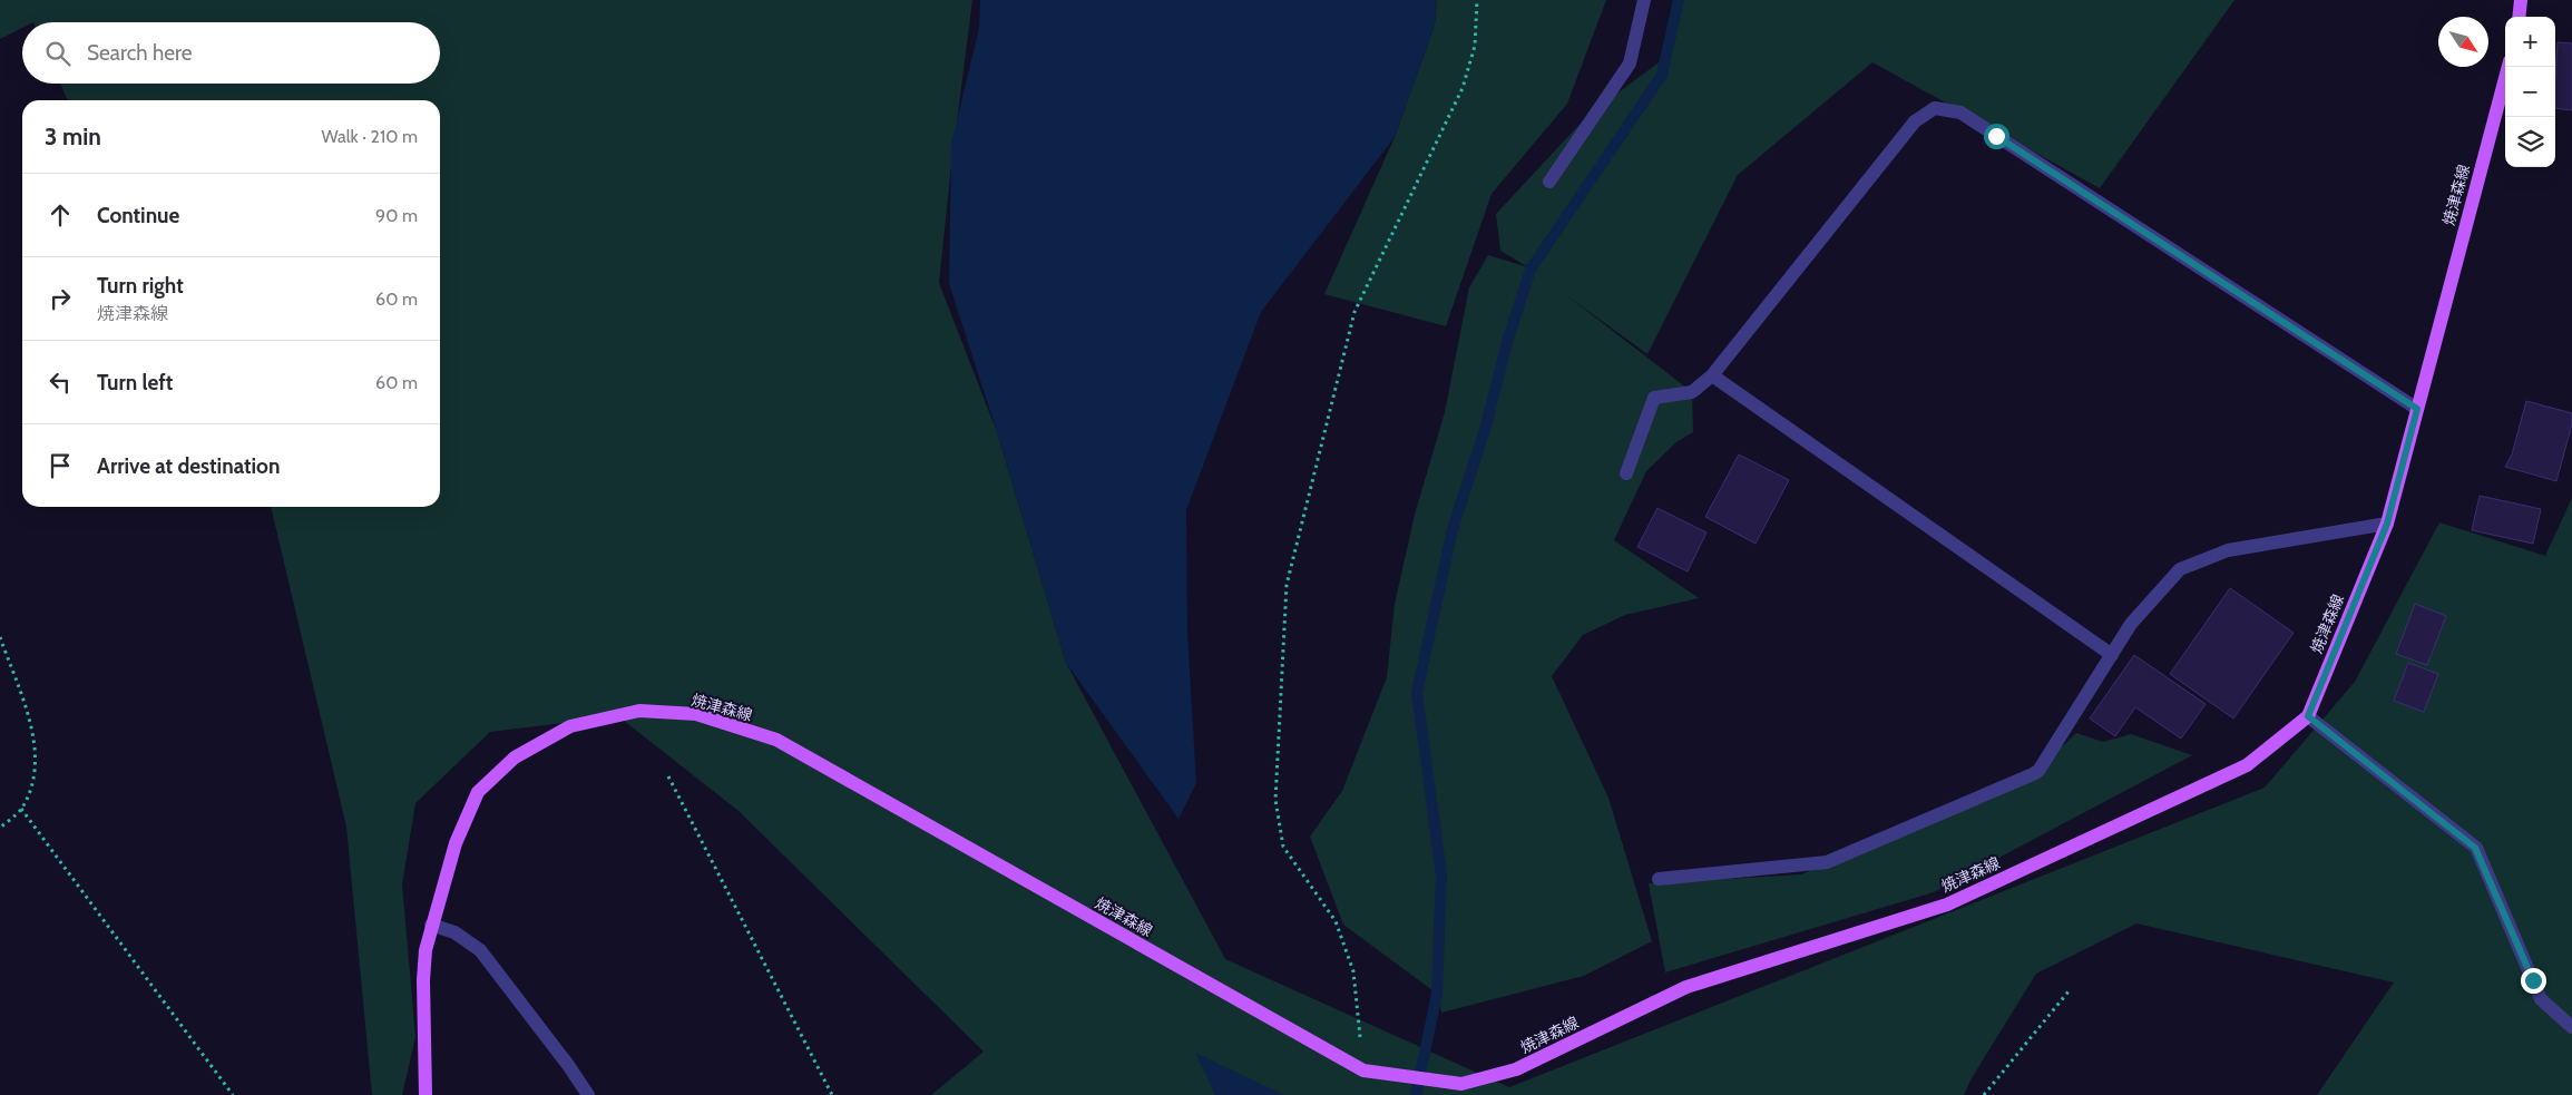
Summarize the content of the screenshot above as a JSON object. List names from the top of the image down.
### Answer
{
  "streets": {
    "main road": ["焼津森線"]
  },
  "north": "bottom right",
  "page": {
    "map_buttons": ["+", "−"],
    "search": "Search here",
    "heading": ["3 min", "Walk · 210 m"],
    "list": [
      ["Continue", "90 m"],
      ["Turn right", "焼津森線", "60 m"],
      ["Turn left", "60 m"],
      "Arrive at destination"
    ]
  }
}
